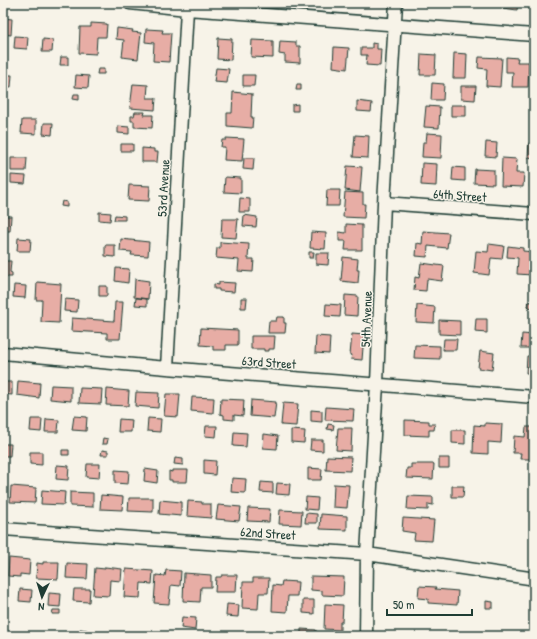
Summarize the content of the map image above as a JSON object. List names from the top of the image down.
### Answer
{
  "streets": {
    "street": [
      "53rd Avenue",
      "64th Street",
      "54th Avenue",
      "63rd Street",
      "62nd Street"
    ]
  },
  "crossings": [
    ["53rd Avenue", "63rd Street"],
    ["64th Street", "54th Avenue"],
    ["54th Avenue", "63rd Street"],
    ["54th Avenue", "62nd Street"]
  ],
  "scale_bar": "50 m",
  "north": "bottom"
}
